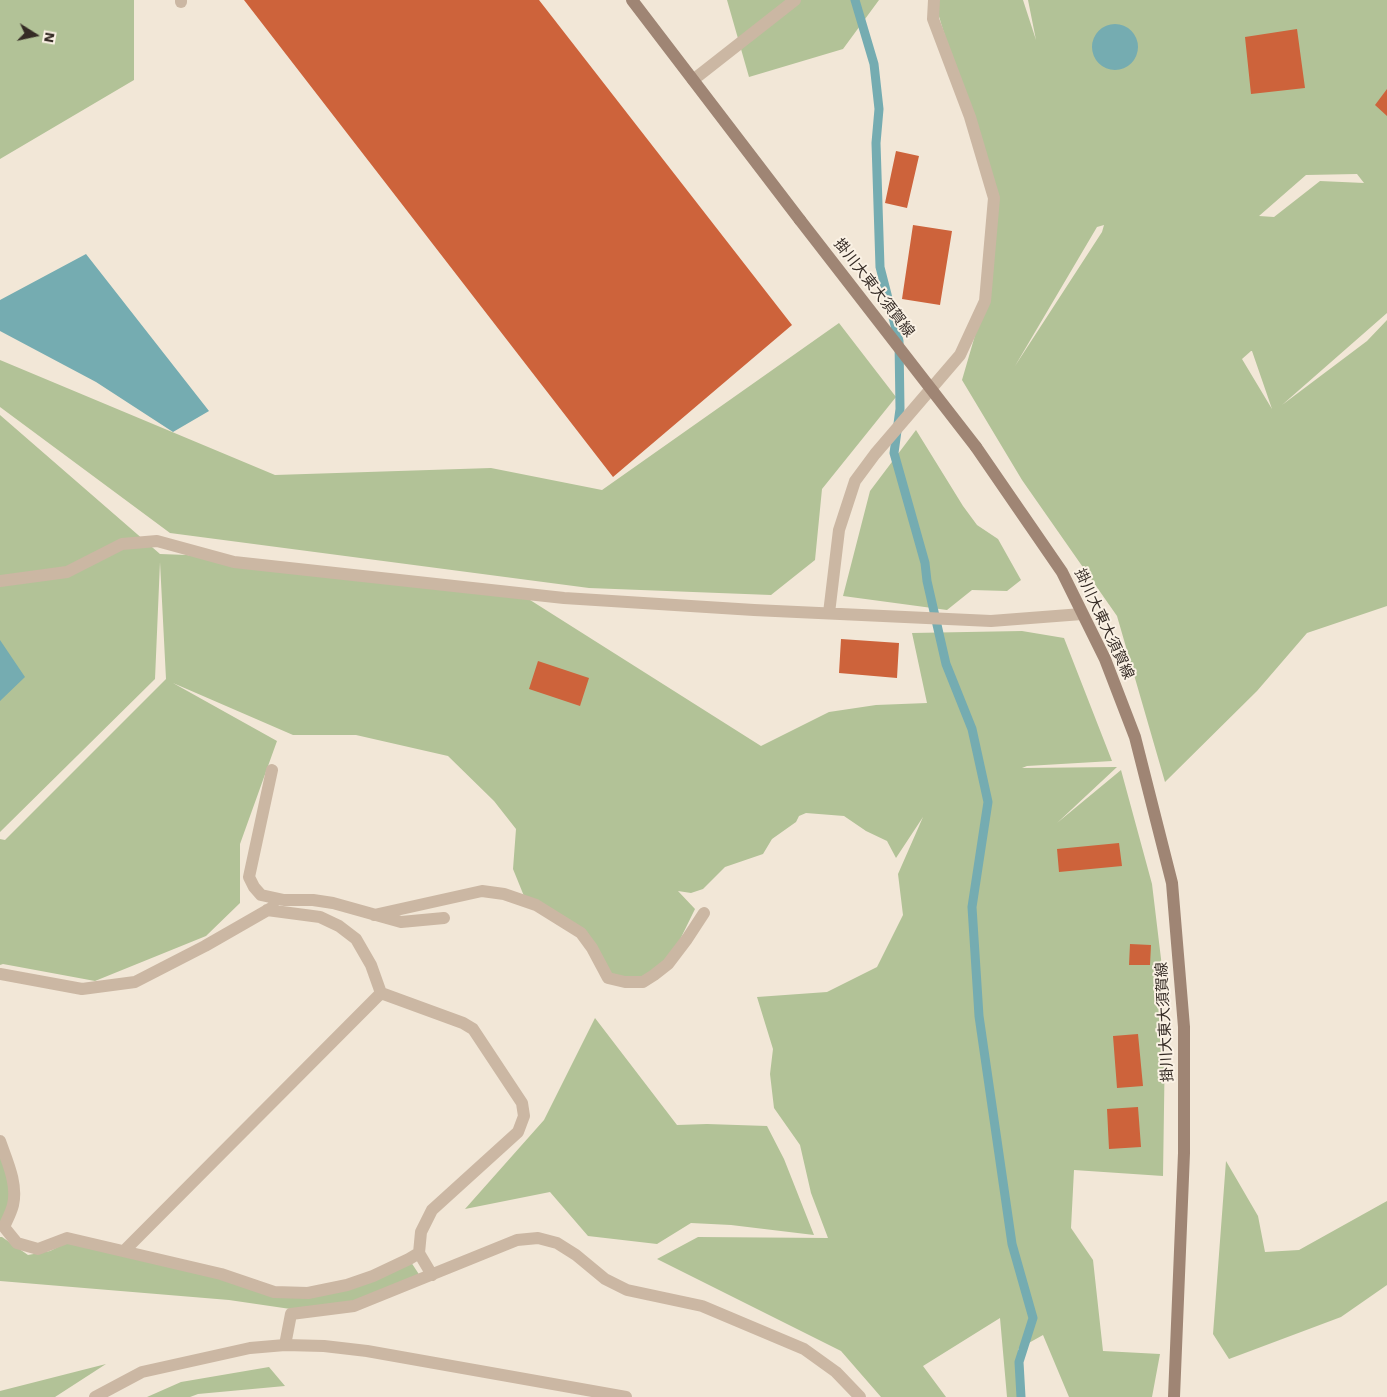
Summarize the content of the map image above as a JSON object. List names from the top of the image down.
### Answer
{
  "streets": {
    "main road": ["掛川大東大須賀線"]
  },
  "north": "right"
}
